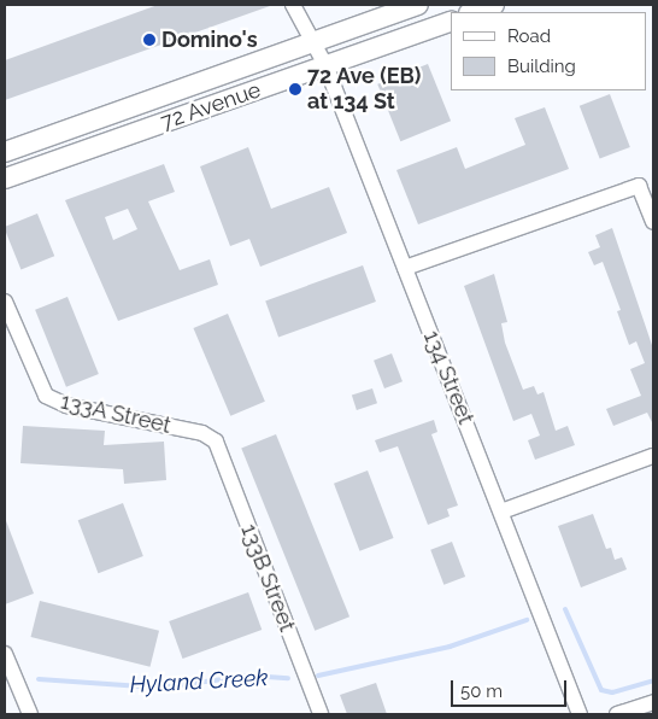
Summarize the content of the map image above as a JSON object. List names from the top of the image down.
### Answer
{
  "streets": {
    "main road": ["72 Avenue"],
    "street": ["134 Street", "133A Street", "133B Street"]
  },
  "crossings": [
    ["72 Avenue", "134 Street"],
    ["133A Street", "133B Street"]
  ],
  "water": ["Hyland Creek"],
  "places": ["Domino's", "72 Ave (EB) at 134 St"],
  "legend": ["Road", "Building"],
  "scale_bar": "50 m"
}
